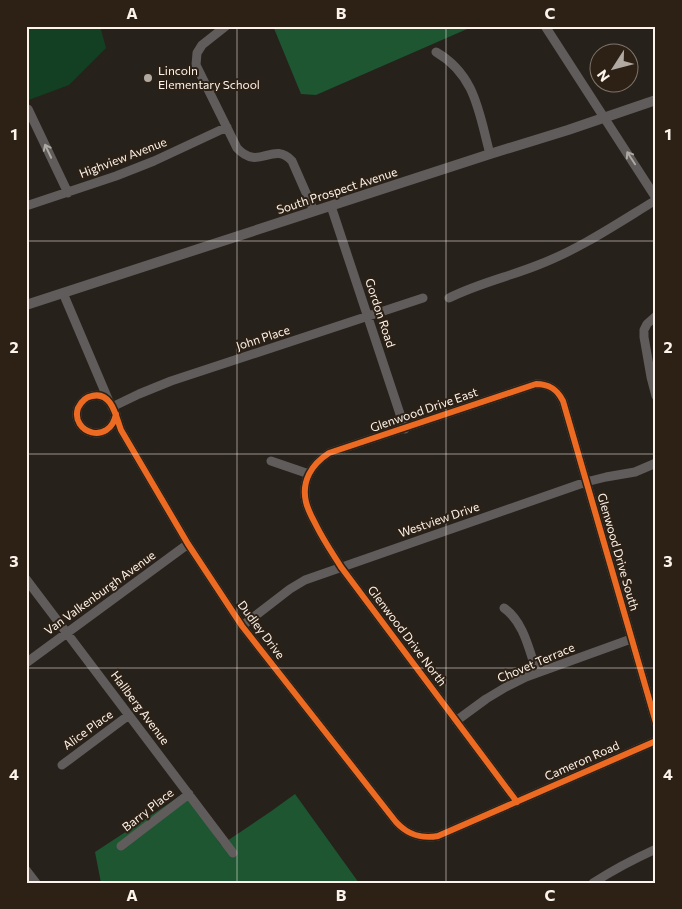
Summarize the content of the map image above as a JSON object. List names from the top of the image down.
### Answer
{
  "streets": {
    "street": [
      "Highview Avenue",
      "South Prospect Avenue",
      "Gordon Road",
      "John Place",
      "Glenwood Drive East",
      "Westview Drive",
      "Glenwood Drive South",
      "Van Valkenburgh Avenue",
      "Dudley Drive",
      "Glenwood Drive North",
      "Chovet Terrace",
      "Hallberg Avenue",
      "Alice Place",
      "Cameron Road",
      "Barry Place"
    ]
  },
  "crossings": [
    ["South Prospect Avenue", "Gordon Road"],
    ["South Prospect Avenue", "Dudley Drive"],
    ["Gordon Road", "John Place"],
    ["Gordon Road", "Glenwood Drive East"],
    ["John Place", "Dudley Drive"],
    ["Glenwood Drive East", "Glenwood Drive South"],
    ["Glenwood Drive East", "Glenwood Drive North"],
    ["Westview Drive", "Glenwood Drive South"],
    ["Westview Drive", "Dudley Drive"],
    ["Westview Drive", "Glenwood Drive North"],
    ["Glenwood Drive South", "Chovet Terrace"],
    ["Van Valkenburgh Avenue", "Dudley Drive"],
    ["Van Valkenburgh Avenue", "Hallberg Avenue"],
    ["Dudley Drive", "Cameron Road"],
    ["Glenwood Drive North", "Chovet Terrace"],
    ["Glenwood Drive North", "Cameron Road"],
    ["Hallberg Avenue", "Alice Place"],
    ["Hallberg Avenue", "Barry Place"]
  ],
  "places": ["Lincoln Elementary School"],
  "north": "bottom left",
  "grid": {
    "columns": ["A", "B", "C"],
    "rows": [
      "1",
      "2",
      "3",
      "4"
    ]
  }
}
